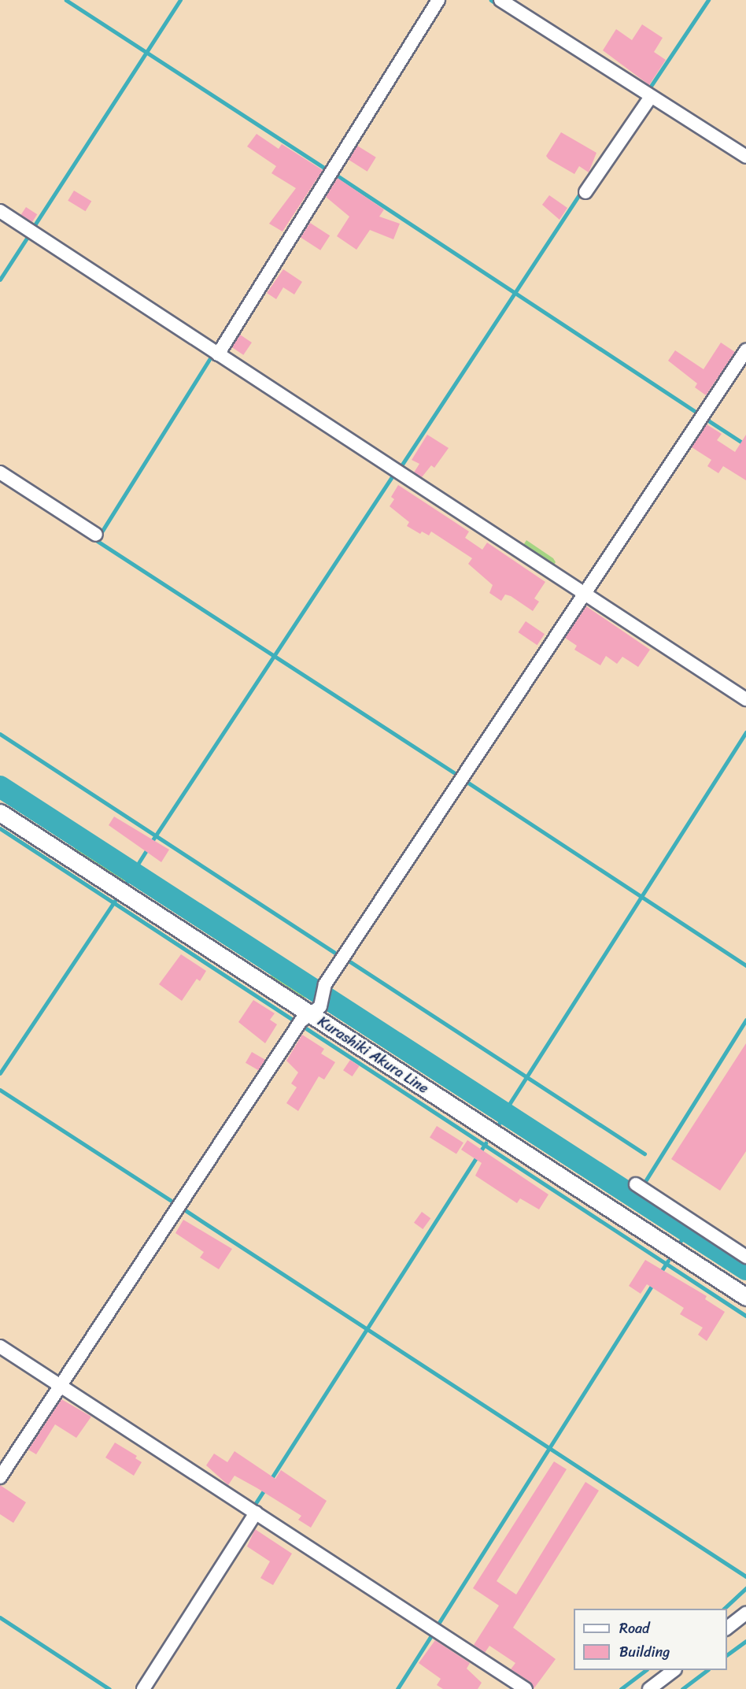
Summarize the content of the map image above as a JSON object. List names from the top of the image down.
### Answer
{
  "streets": {
    "main road": ["Kurashiki Akura Line"]
  },
  "legend": ["Road", "Building"]
}
